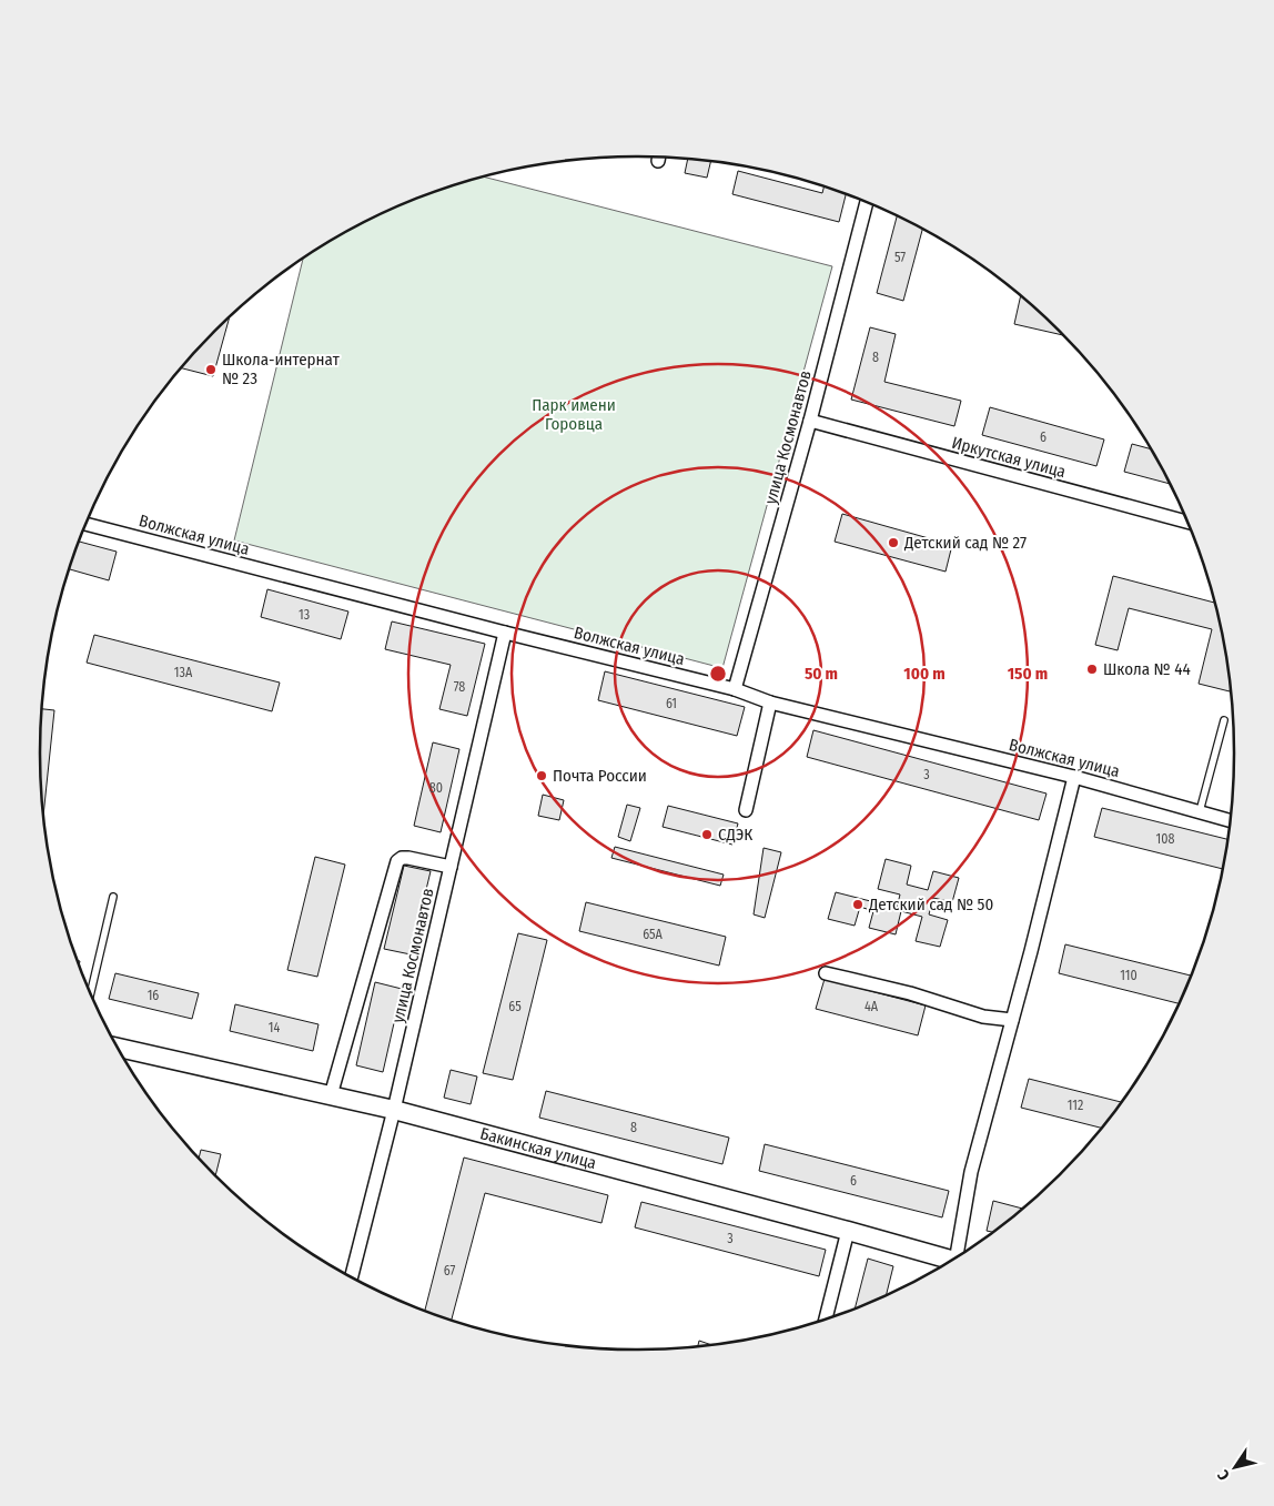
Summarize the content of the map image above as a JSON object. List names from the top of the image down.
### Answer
{
  "streets": {
    "street": [
      "улица Космонавтов",
      "Иркутская улица",
      "Волжская улица",
      "Бакинская улица"
    ]
  },
  "crossings": [
    ["улица Космонавтов", "Иркутская улица"],
    ["улица Космонавтов", "Волжская улица"],
    ["улица Космонавтов", "Бакинская улица"]
  ],
  "parks": ["Парк имени Горовца"],
  "places": [
    "Школа-интернат № 23",
    "Детский сад № 27",
    "Школа № 44",
    "Почта России",
    "СДЭК",
    "Детский сад № 50"
  ],
  "house_numbers": [
    "57",
    "8",
    "6",
    "13",
    "13А",
    "78",
    "61",
    "3",
    "80",
    "108",
    "65А",
    "110",
    "16",
    "65",
    "4А",
    "14",
    "112",
    "8",
    "6",
    "3",
    "67"
  ],
  "north": "bottom left",
  "rings": ["50 m", "100 m", "150 m"]
}
